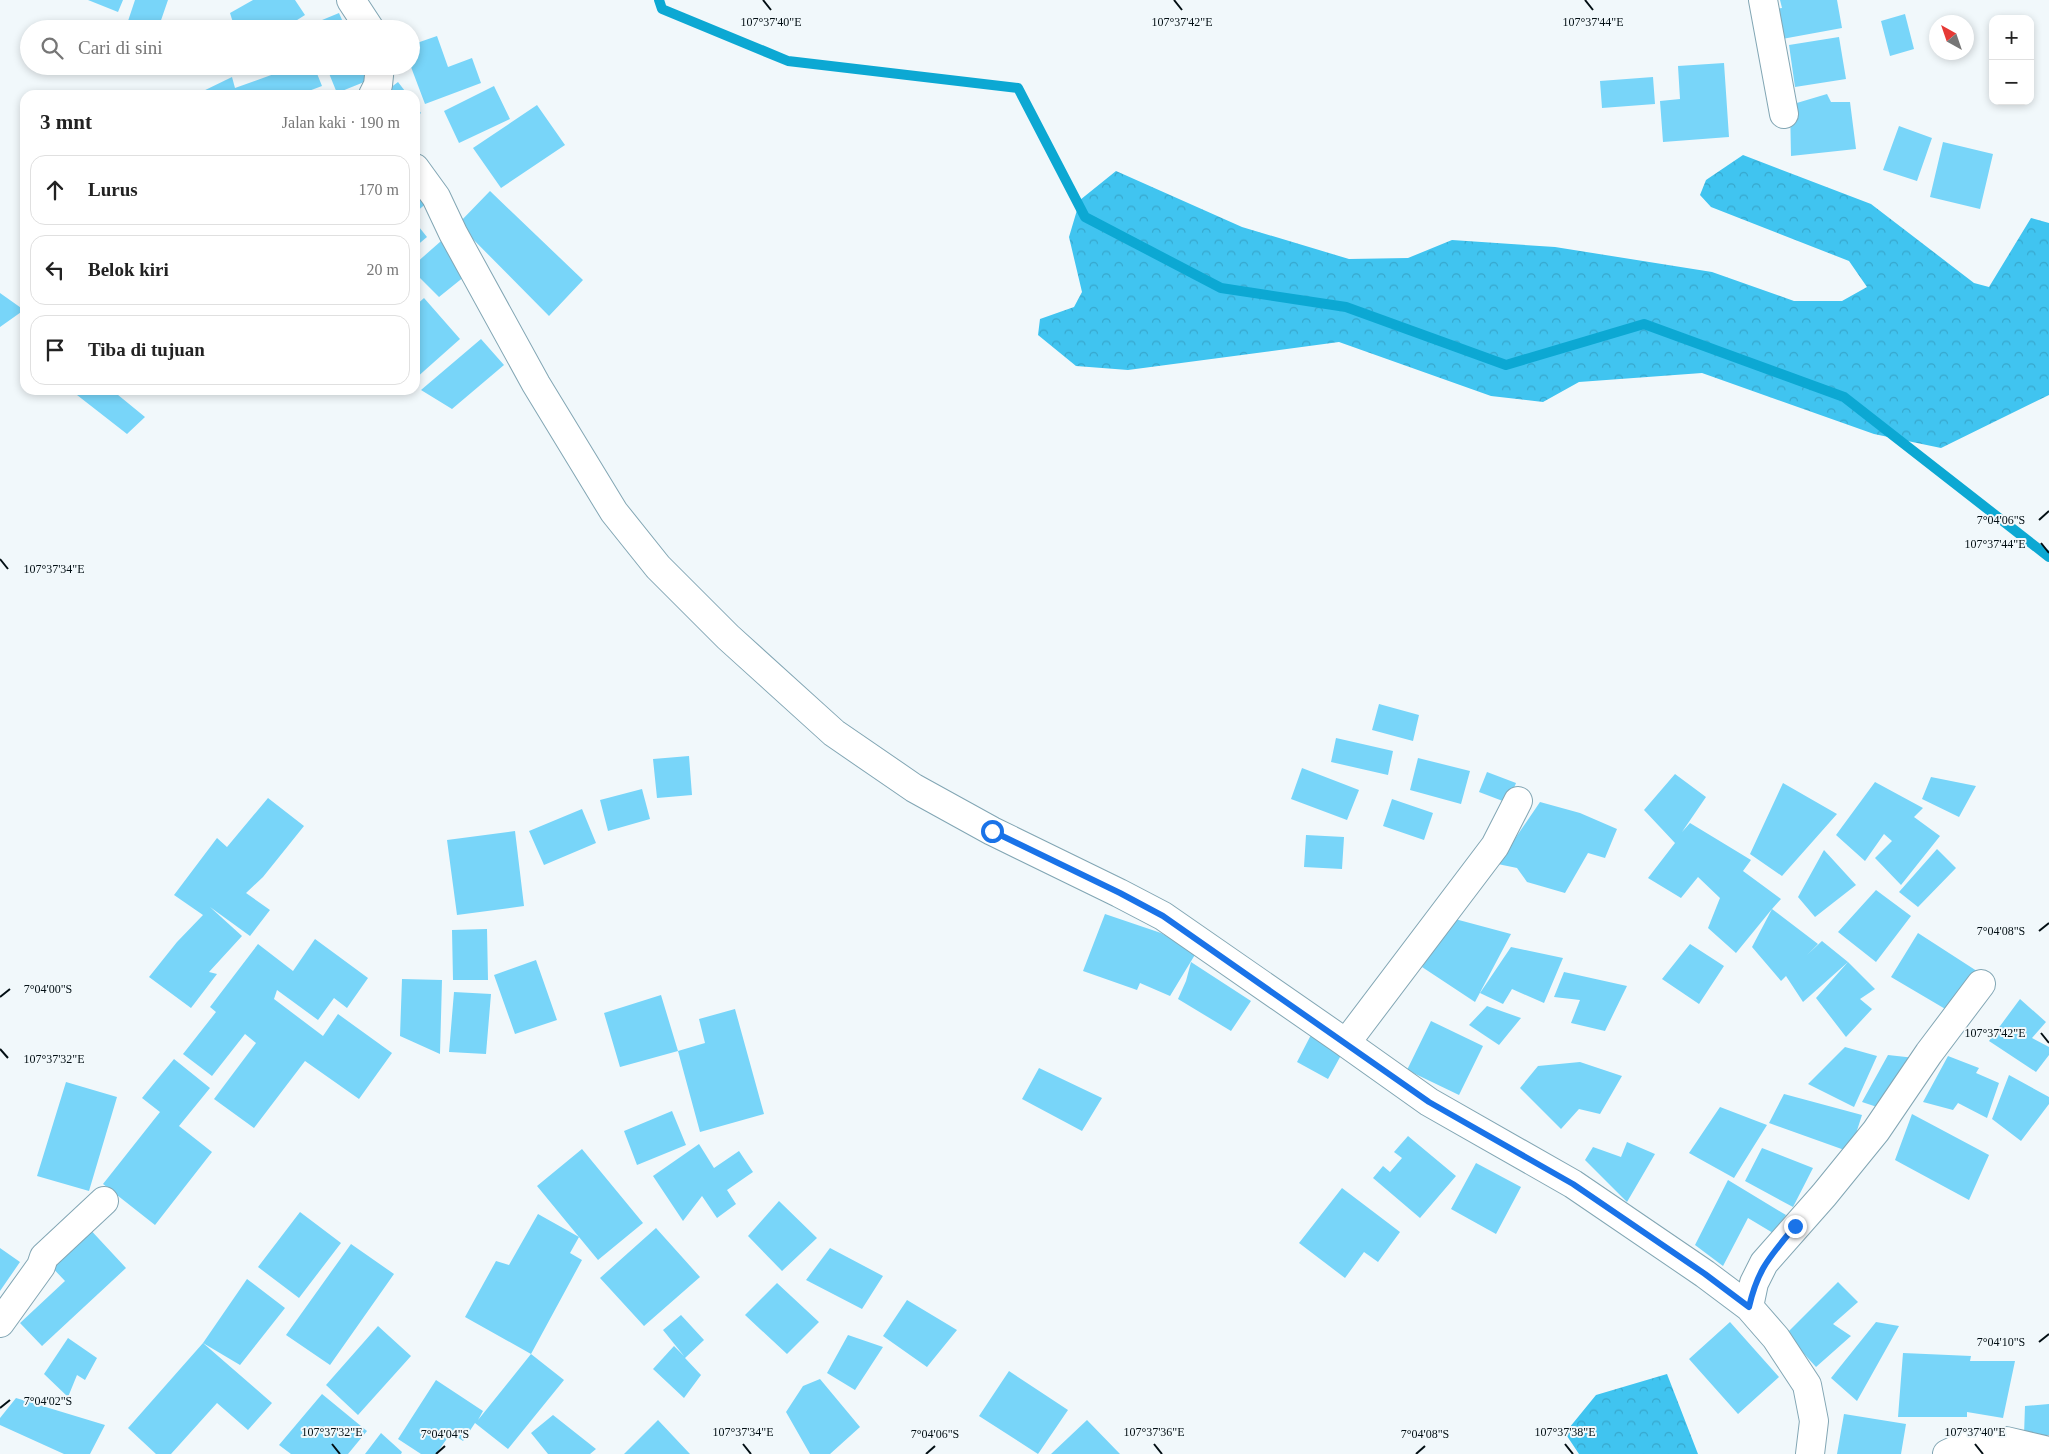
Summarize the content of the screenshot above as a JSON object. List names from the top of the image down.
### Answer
{
  "north": "top left",
  "page": {
    "map_buttons": ["+", "−"],
    "search": "Cari di sini",
    "heading": ["3 mnt", "Jalan kaki · 190 m"],
    "list": [
      ["Lurus", "170 m"],
      ["Belok kiri", "20 m"],
      "Tiba di tujuan"
    ]
  },
  "coordinates": [
    "107°37'42\"E",
    "107°37'44\"E",
    "107°37'40\"E",
    "7°04'06\"S",
    "107°37'34\"E",
    "7°04'08\"S",
    "7°04'00\"S",
    "107°37'32\"E",
    "7°04'10\"S",
    "7°04'02\"S",
    "107°37'36\"E",
    "107°37'38\"E",
    "7°04'04\"S"
  ]
}
